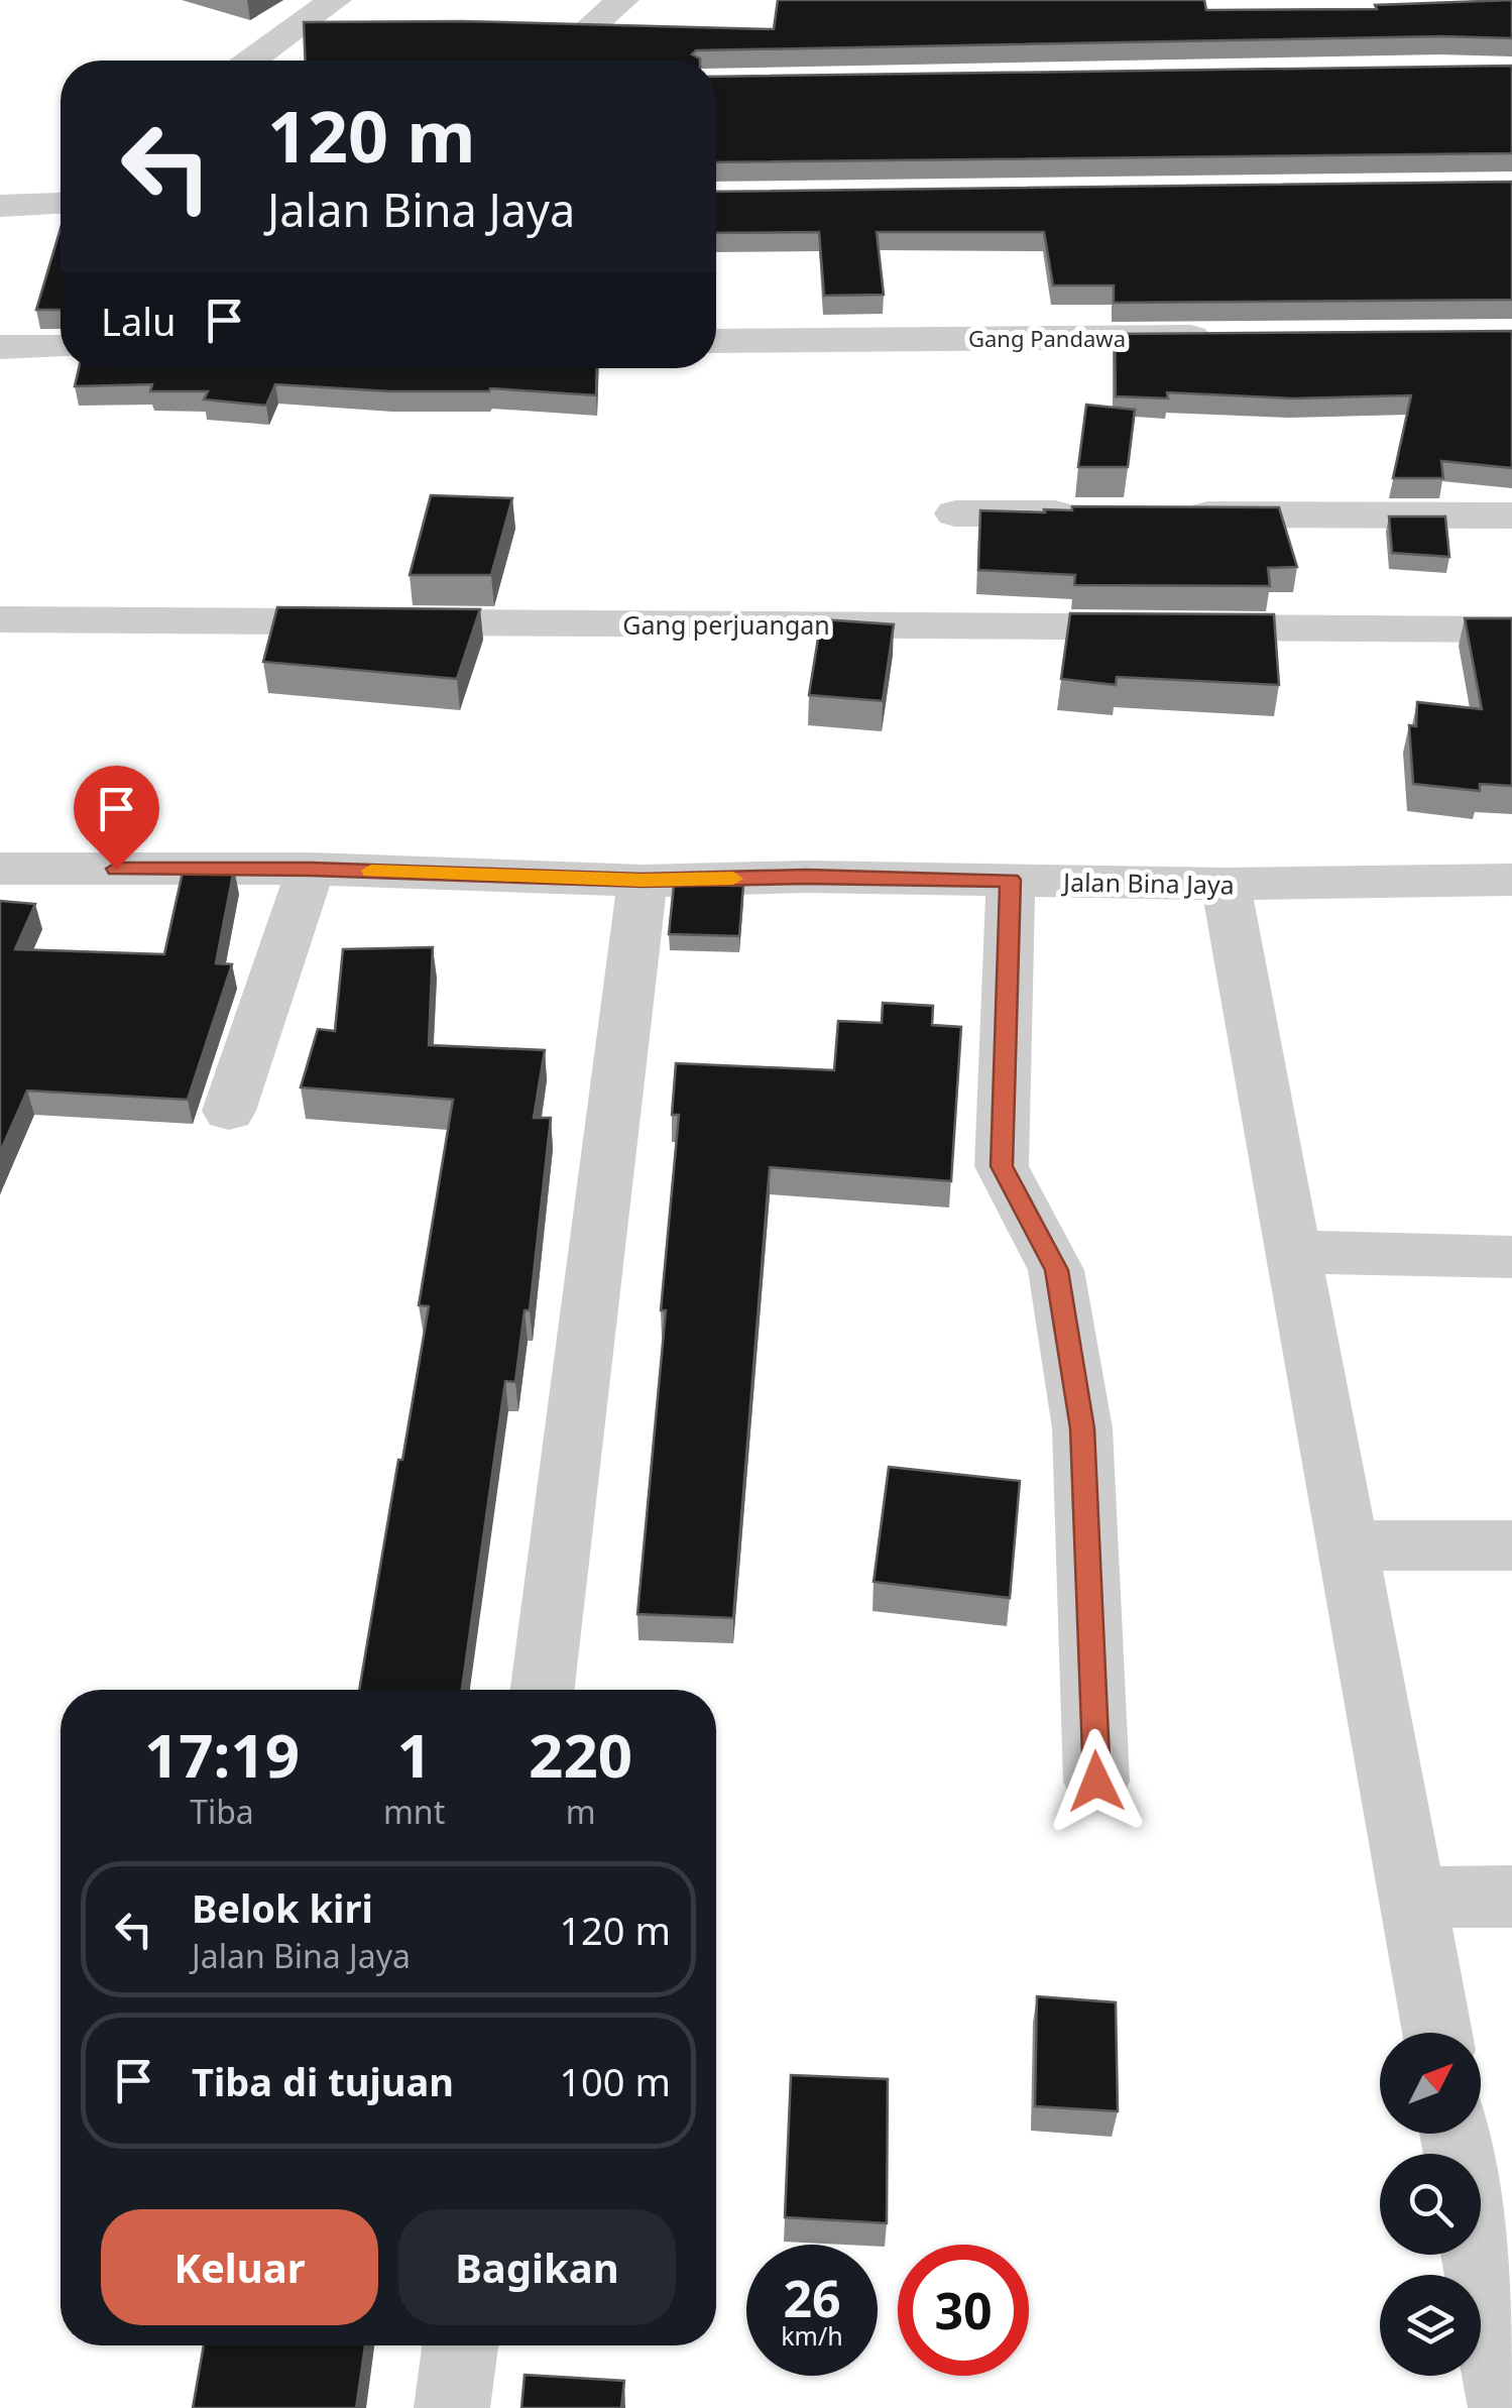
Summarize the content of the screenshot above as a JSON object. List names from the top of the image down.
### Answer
{
  "streets": {
    "street": ["Gang Pandawa", "Gang perjuangan", "Jalan Bina Jaya"]
  },
  "north": "top right",
  "page": {
    "turn": ["120 m", "Jalan Bina Jaya"],
    "then": "Lalu",
    "eta": [
      "17:19",
      "Tiba",
      "1",
      "mnt",
      "220",
      "m"
    ],
    "list": [
      {
        "name": "Belok kiri",
        "note": "Jalan Bina Jaya",
        "value": "120 m"
      },
      {
        "name": "Tiba di tujuan",
        "value": "100 m"
      }
    ],
    "buttons": ["Keluar", "Bagikan"],
    "speed": "26 km/h",
    "limit": "30"
  }
}
